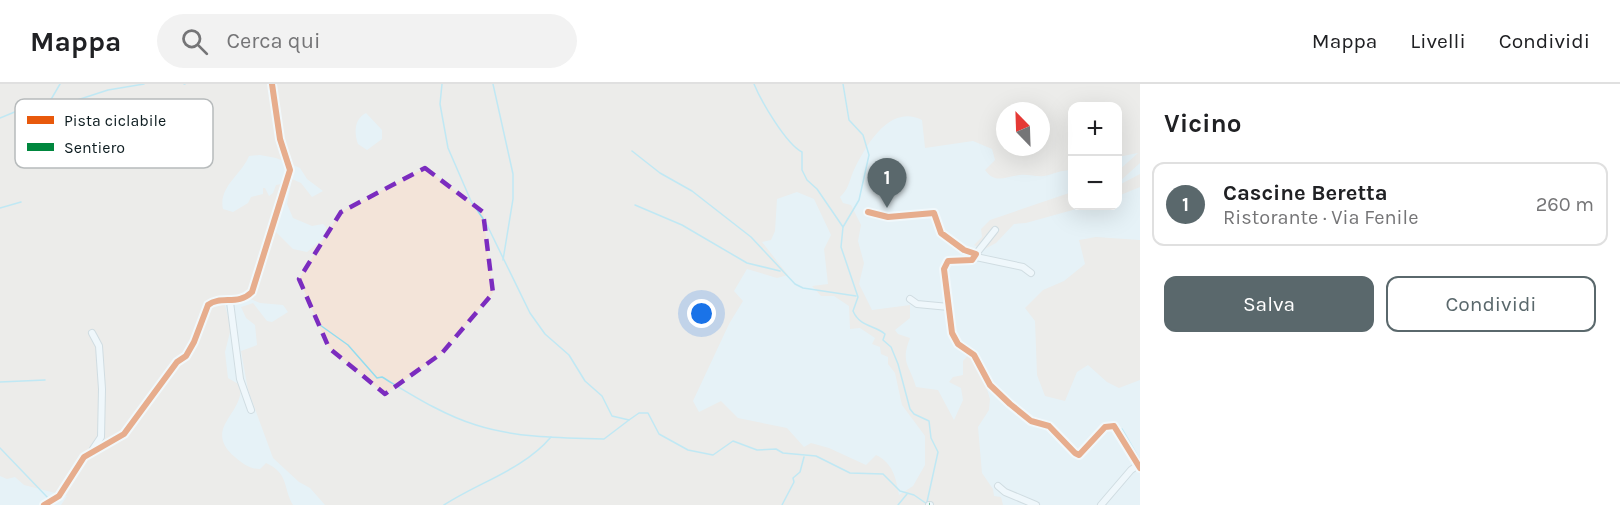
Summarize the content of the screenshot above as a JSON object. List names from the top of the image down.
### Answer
{
  "legend": ["Pista ciclabile", "Sentiero"],
  "north": "top left",
  "page": {
    "header": "Mappa",
    "search": "Cerca qui",
    "nav": ["Mappa", "Livelli", "Condividi"],
    "heading": "Vicino",
    "map_buttons": ["+", "−"],
    "pins": "1",
    "list": [
      {
        "mark": "1",
        "name": "Cascine Beretta",
        "note": "Ristorante · Via Fenile",
        "value": "260 m"
      }
    ],
    "buttons": ["Salva", "Condividi"]
  }
}
